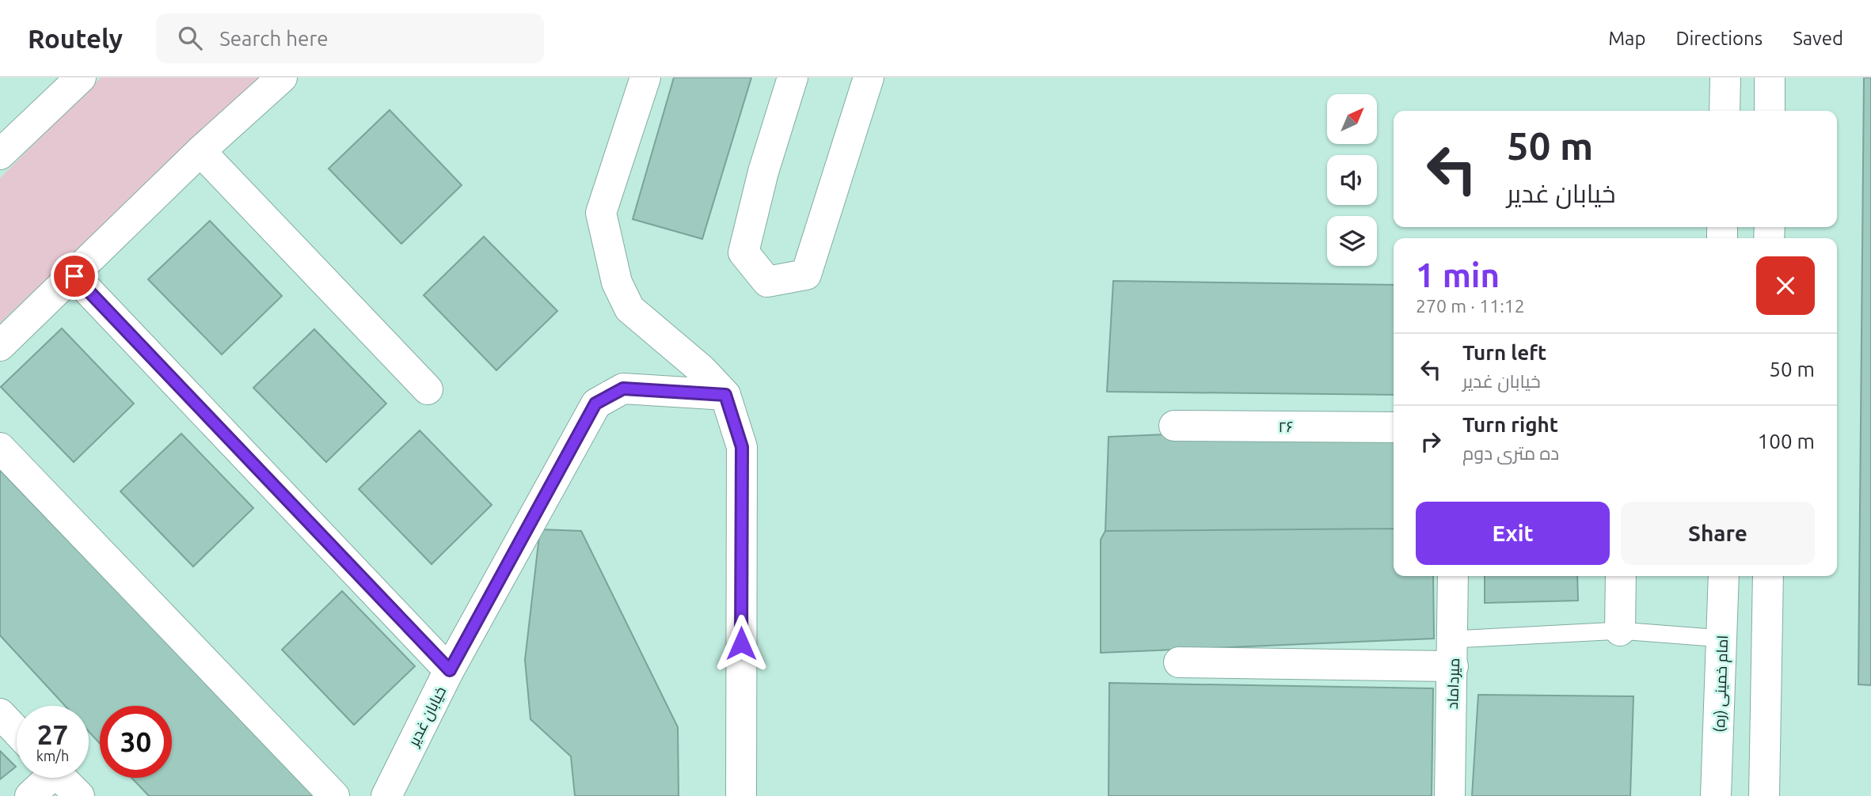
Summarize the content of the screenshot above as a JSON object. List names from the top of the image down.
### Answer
{
  "streets": {
    "street": [
      "۲۶",
      "میرداماد",
      "امام خمینی (ره)",
      "خیابان غدیر"
    ]
  },
  "north": "top right",
  "page": {
    "header": "Routely",
    "search": "Search here",
    "nav": ["Map", "Directions", "Saved"],
    "turn": ["50 m", "خیابان غدیر"],
    "heading": ["1 min", "270 m · 11:12"],
    "list": [
      {
        "name": "Turn left",
        "note": "خیابان غدیر",
        "value": "50 m"
      },
      {
        "name": "Turn right",
        "note": "ده متری دوم",
        "value": "100 m"
      }
    ],
    "buttons": ["Exit", "Share"],
    "speed": "27 km/h",
    "limit": "30"
  }
}
